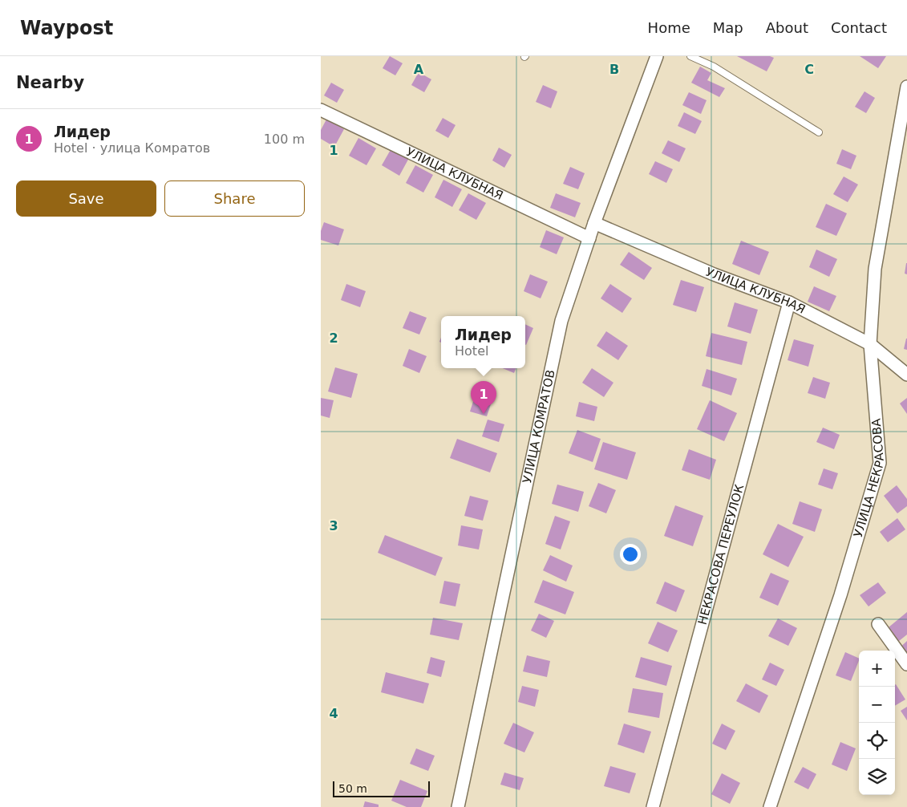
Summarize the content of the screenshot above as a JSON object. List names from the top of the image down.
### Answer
{
  "streets": {
    "street": [
      "УЛИЦА КЛУБНАЯ",
      "УЛИЦА КОМРАТОВ",
      "УЛИЦА НЕКРАСОВА",
      "НЕКРАСОВА ПЕРЕУЛОК"
    ]
  },
  "crossings": [
    ["УЛИЦА КЛУБНАЯ", "УЛИЦА КОМРАТОВ"],
    ["УЛИЦА КЛУБНАЯ", "УЛИЦА НЕКРАСОВА"],
    ["УЛИЦА КЛУБНАЯ", "НЕКРАСОВА ПЕРЕУЛОК"]
  ],
  "scale_bar": "50 m",
  "page": {
    "header": "Waypost",
    "nav": [
      "Home",
      "Map",
      "About",
      "Contact"
    ],
    "heading": "Nearby",
    "list": [
      {
        "mark": "1",
        "name": "Лидер",
        "note": "Hotel · улица Комратов",
        "value": "100 m"
      }
    ],
    "buttons": ["Save", "Share"],
    "popup": ["Лидер", "Hotel"],
    "pins": "1",
    "map_buttons": ["+", "−"],
    "scale": "50 m"
  },
  "grid": {
    "columns": ["A", "B", "C"],
    "rows": [
      "1",
      "2",
      "3",
      "4"
    ]
  }
}
